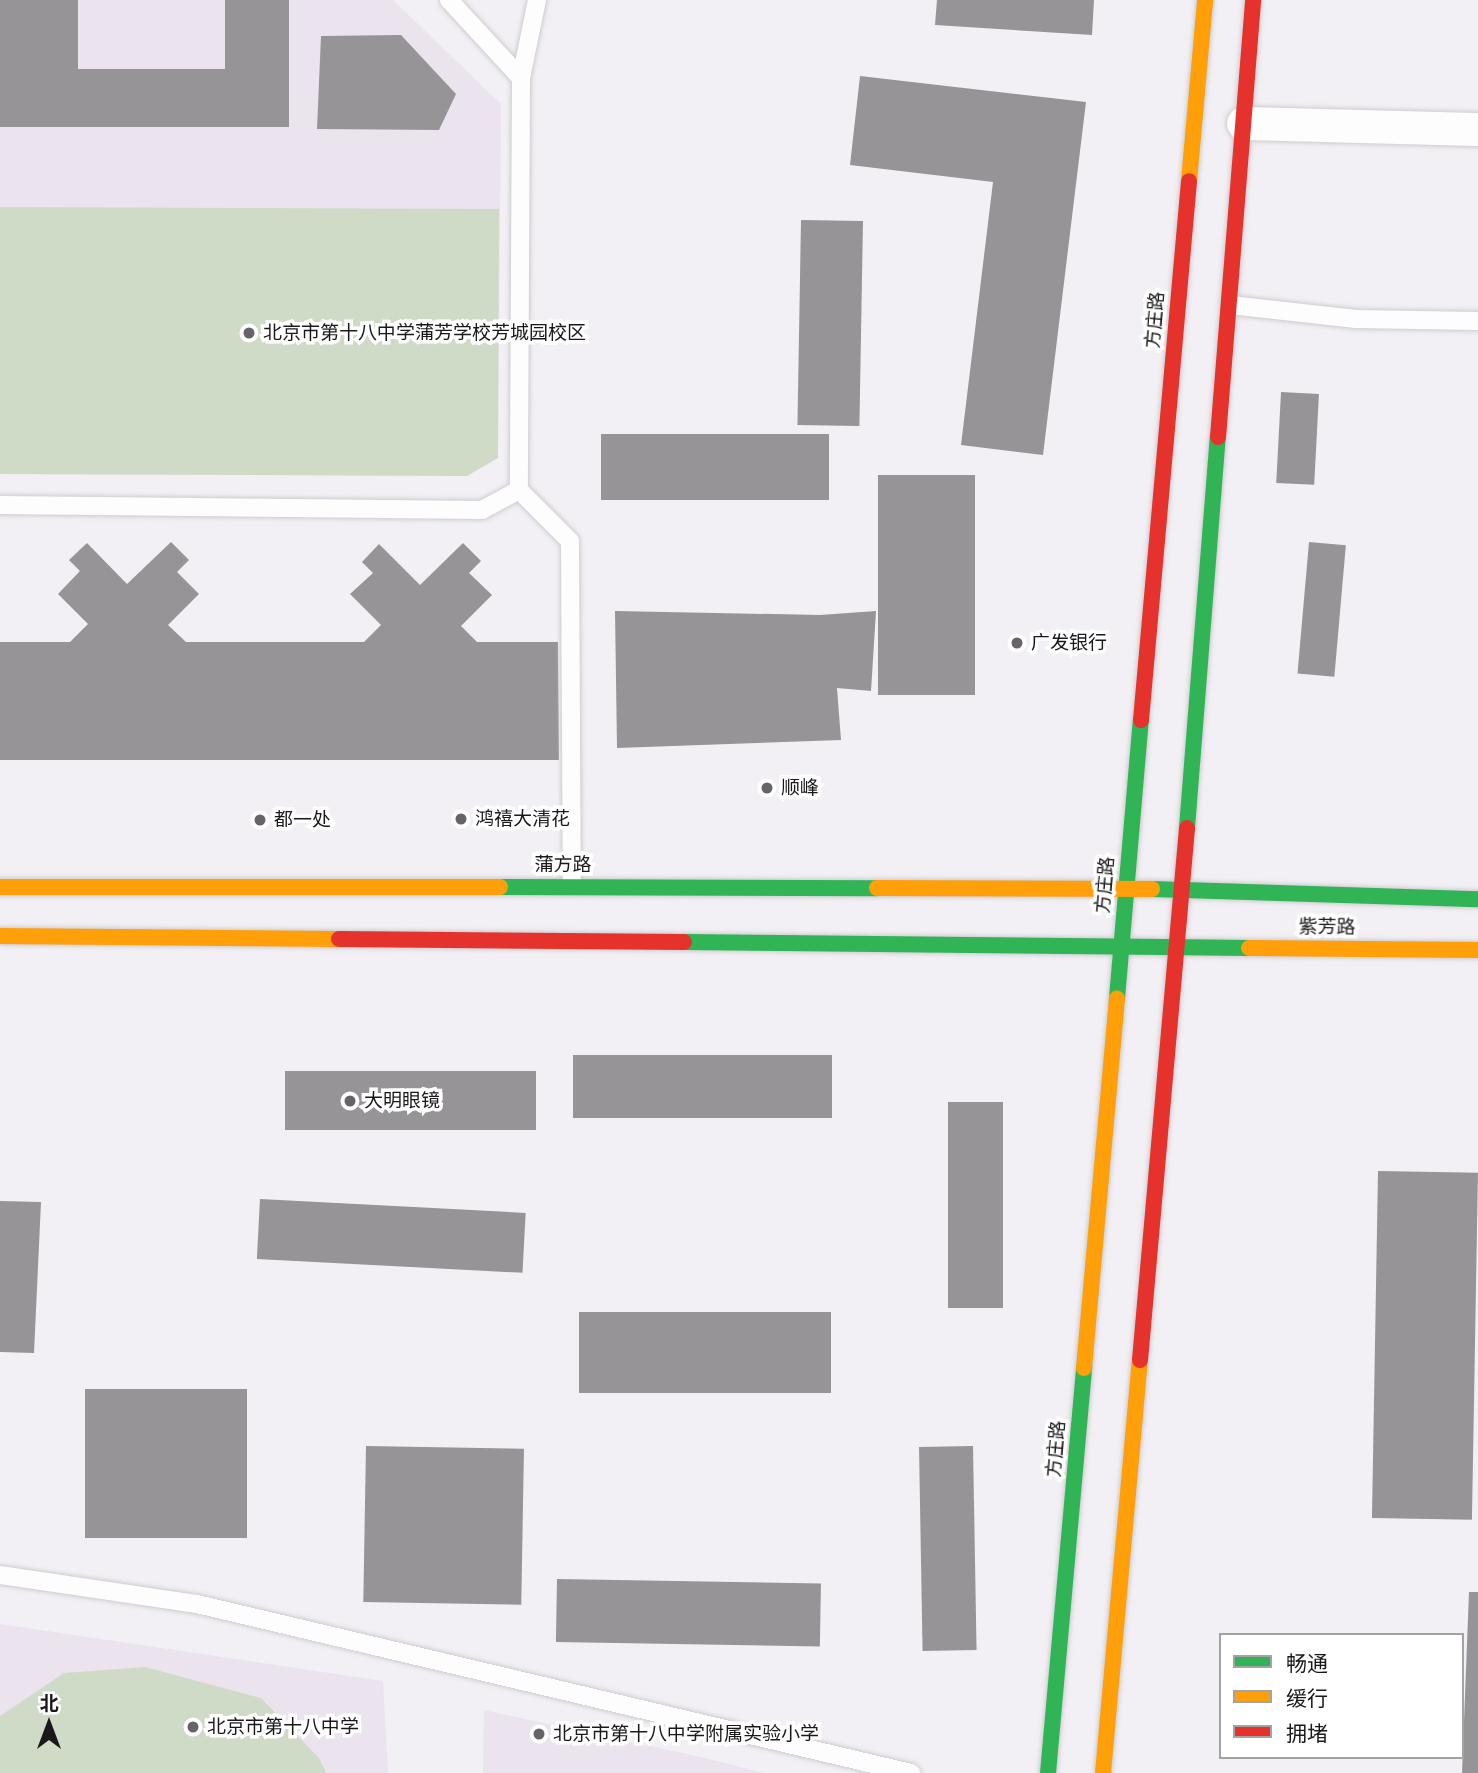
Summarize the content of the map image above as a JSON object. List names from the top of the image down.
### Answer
{
  "streets": {
    "main road": ["方庄路", "蒲方路", "紫芳路"]
  },
  "crossings": [
    ["方庄路", "蒲方路"],
    ["方庄路", "紫芳路"],
    ["蒲方路", "紫芳路"]
  ],
  "places": [
    "北京市第十八中学蒲芳学校芳城园校区",
    "广发银行",
    "顺峰",
    "鸿禧大清花",
    "都一处",
    "大明眼镜",
    "北京市第十八中学",
    "北京市第十八中学附属实验小学"
  ],
  "legend": ["畅通", "缓行", "拥堵"],
  "north": "top"
}
